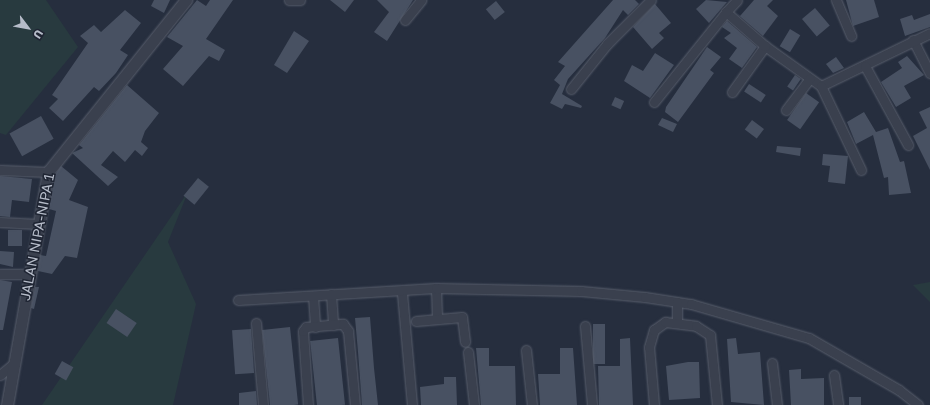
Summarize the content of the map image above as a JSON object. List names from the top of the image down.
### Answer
{
  "streets": {
    "street": ["JALAN NIPA-NIPA 1"]
  },
  "north": "bottom right"
}
